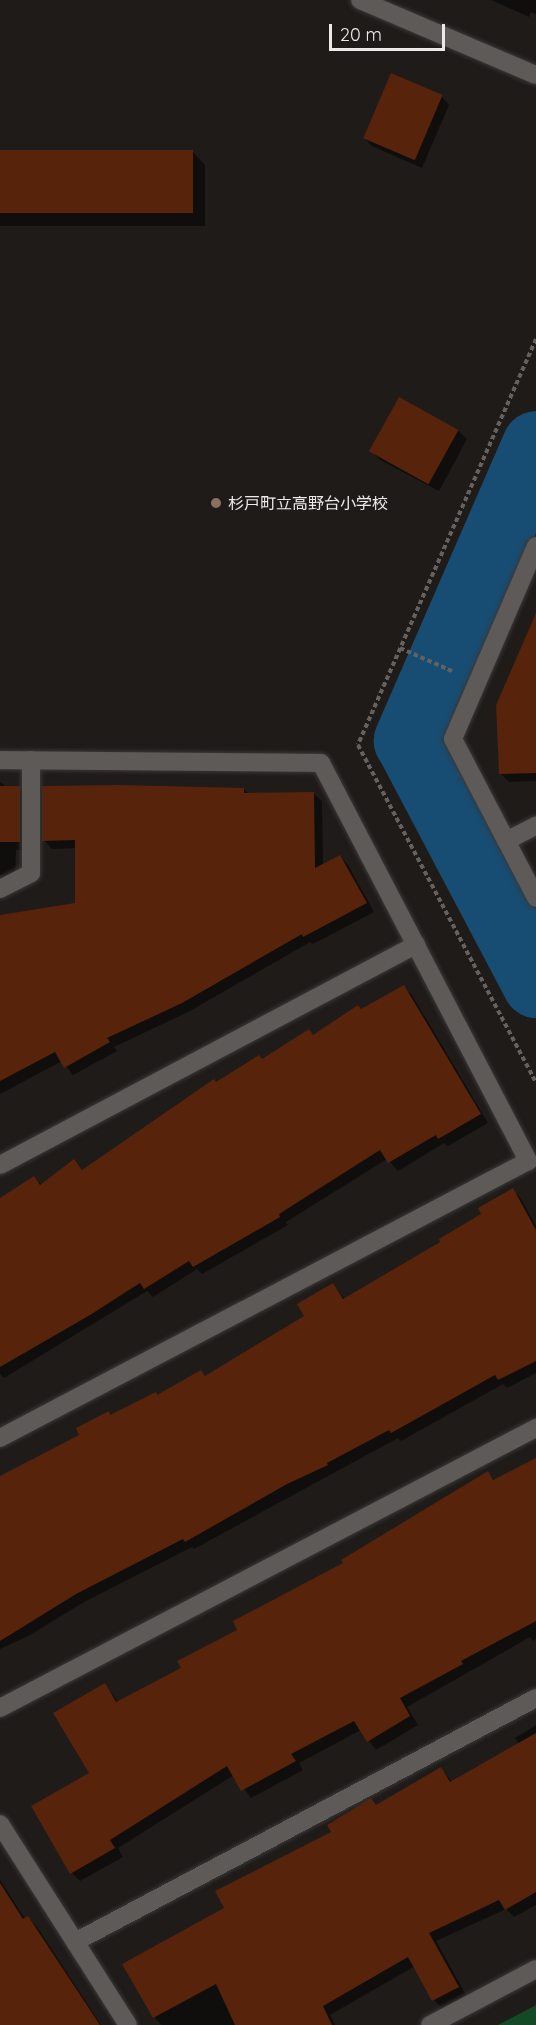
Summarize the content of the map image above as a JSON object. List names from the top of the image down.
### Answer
{
  "places": ["杉戸町立高野台小学校"],
  "scale_bar": "20 m"
}
